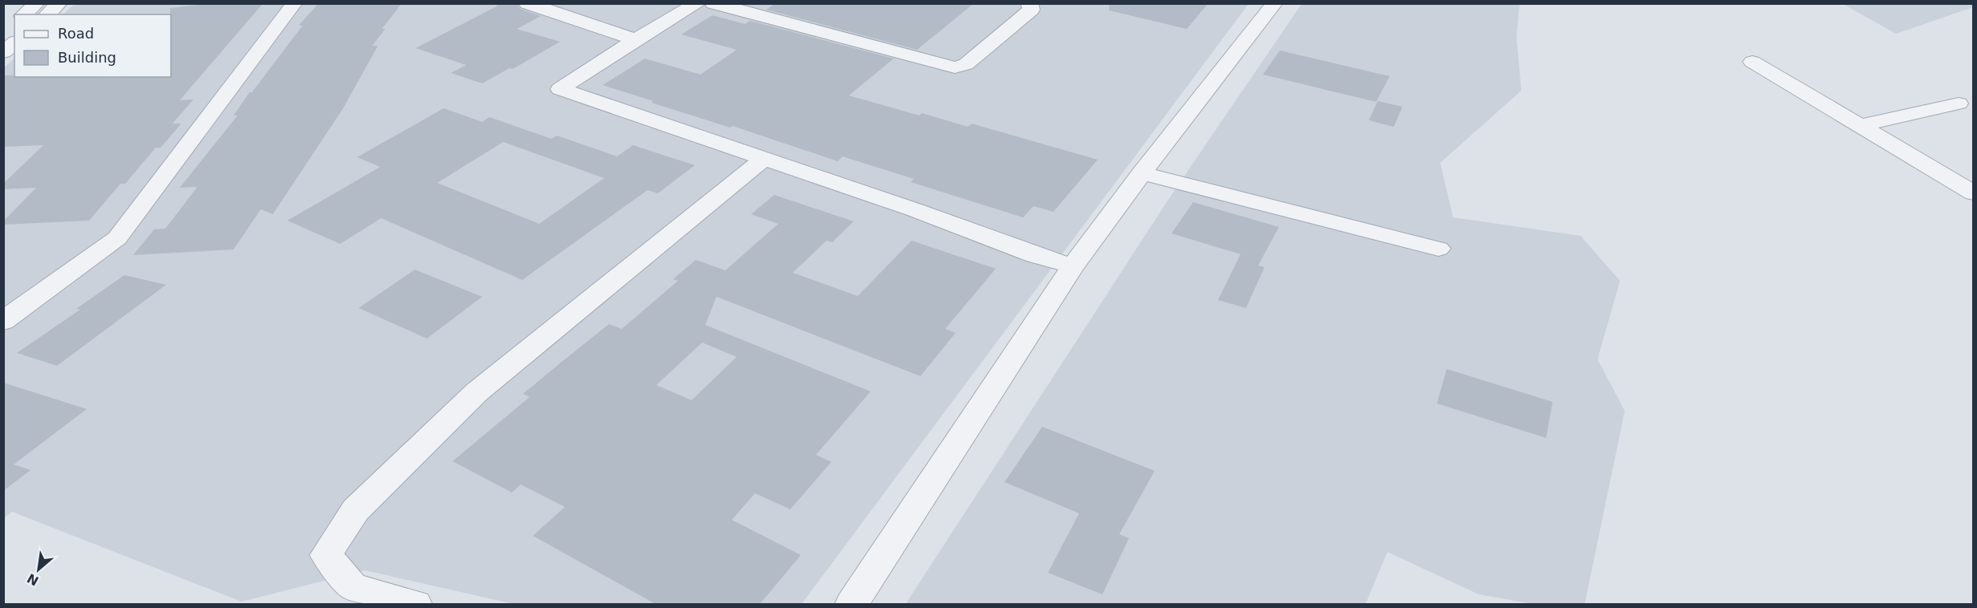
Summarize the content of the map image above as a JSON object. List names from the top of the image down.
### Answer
{
  "legend": ["Road", "Building"],
  "north": "bottom left"
}
